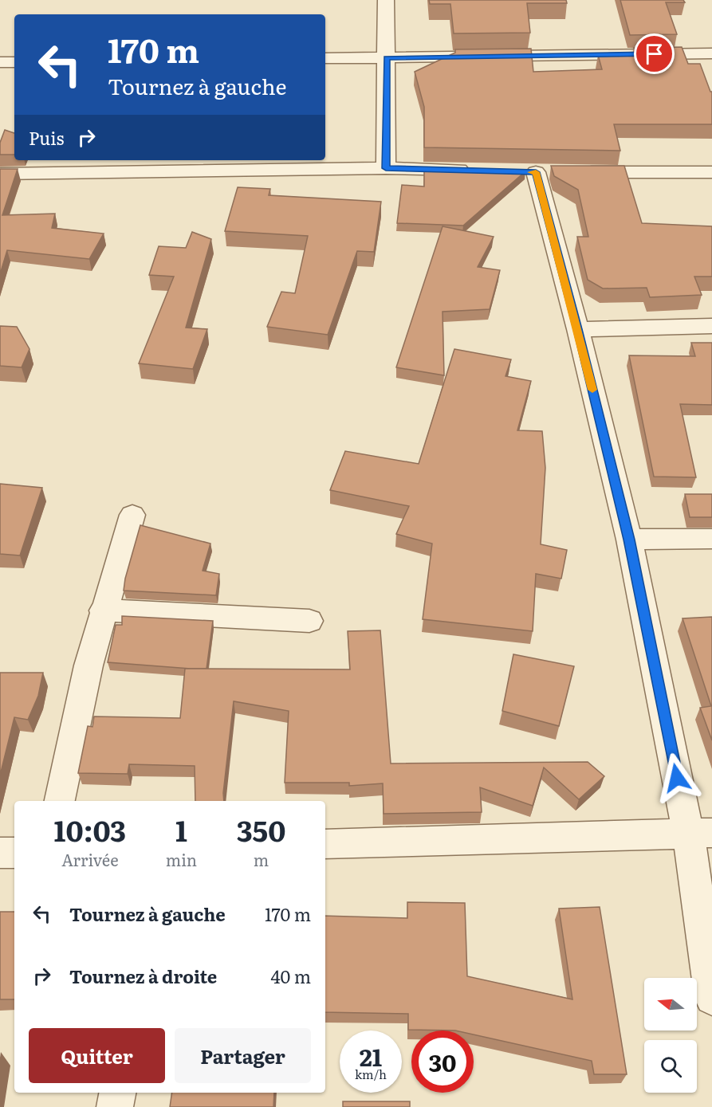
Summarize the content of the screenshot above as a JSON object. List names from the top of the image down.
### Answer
{
  "north": "left",
  "page": {
    "turn": ["170 m", "Tournez à gauche"],
    "then": "Puis",
    "eta": [
      "10:03",
      "Arrivée",
      "1",
      "min",
      "350",
      "m"
    ],
    "list": [
      {
        "name": "Tournez à gauche",
        "value": "170 m"
      },
      {
        "name": "Tournez à droite",
        "value": "40 m"
      }
    ],
    "buttons": ["Quitter", "Partager"],
    "speed": "21 km/h",
    "limit": "30"
  }
}
